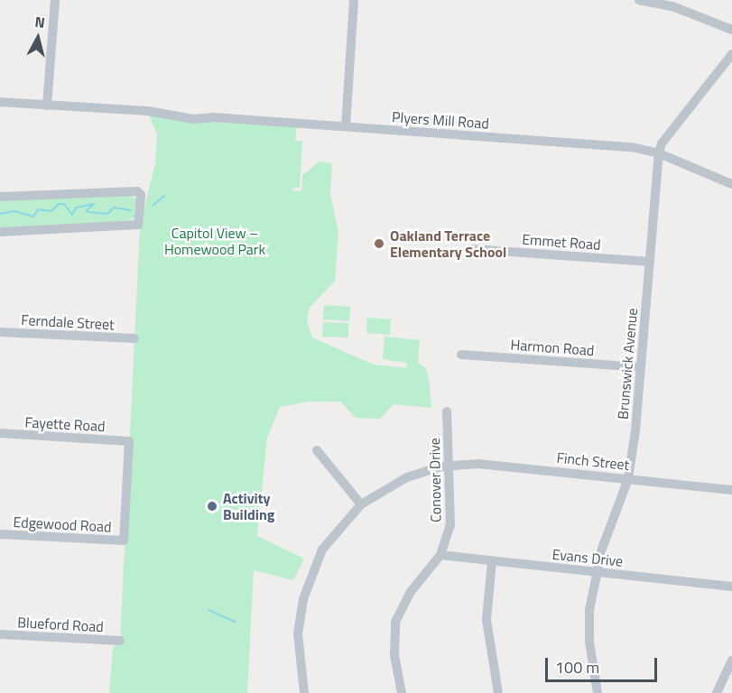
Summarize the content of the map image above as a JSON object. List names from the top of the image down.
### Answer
{
  "streets": {
    "street": [
      "Plyers Mill Road",
      "Emmet Road",
      "Ferndale Street",
      "Harmon Road",
      "Brunswick Avenue",
      "Fayette Road",
      "Finch Street",
      "Conover Drive",
      "Edgewood Road",
      "Evans Drive",
      "Blueford Road"
    ]
  },
  "crossings": [
    ["Plyers Mill Road", "Brunswick Avenue"],
    ["Emmet Road", "Brunswick Avenue"],
    ["Harmon Road", "Brunswick Avenue"],
    ["Brunswick Avenue", "Finch Street"],
    ["Brunswick Avenue", "Evans Drive"],
    ["Fayette Road", "Edgewood Road"],
    ["Finch Street", "Conover Drive"],
    ["Conover Drive", "Evans Drive"]
  ],
  "parks": ["Capitol View – Homewood Park"],
  "places": ["Oakland Terrace Elementary School", "Activity Building"],
  "scale_bar": "100 m",
  "north": "top"
}
